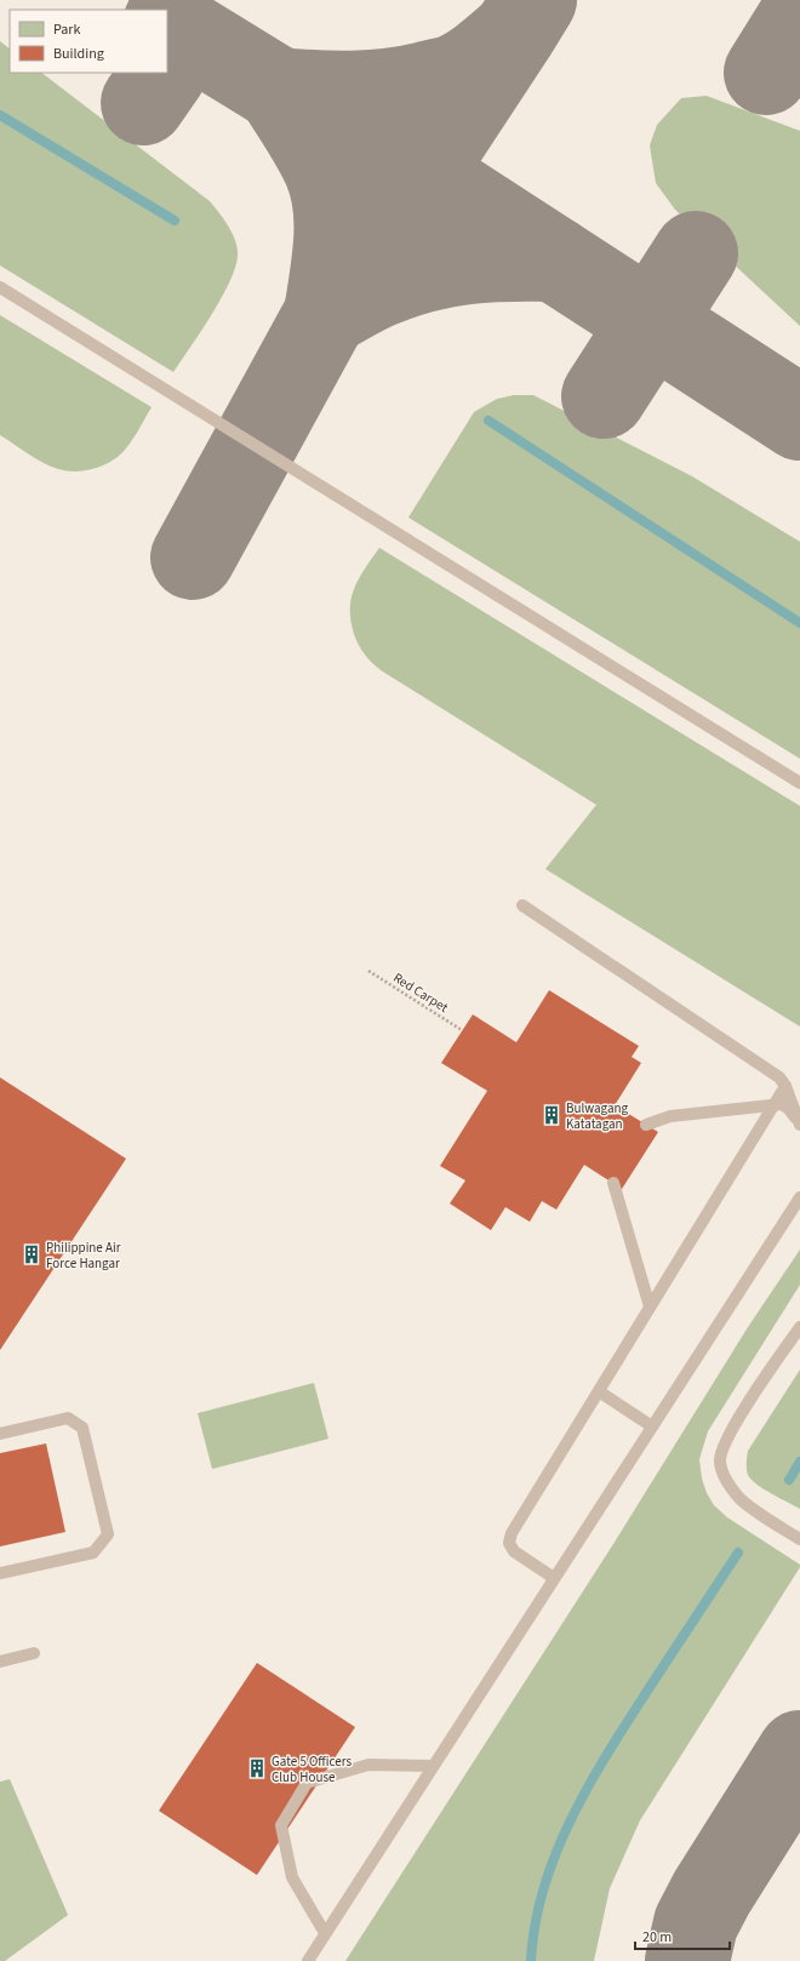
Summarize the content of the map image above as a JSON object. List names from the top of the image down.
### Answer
{
  "streets": {
    "path": ["Red Carpet"]
  },
  "places": {
    "building": ["Bulwagang Katatagan", "Philippine Air Force Hangar", "Gate 5 Officers Club House"]
  },
  "legend": ["Park", "Building"],
  "scale_bar": "20 m"
}
